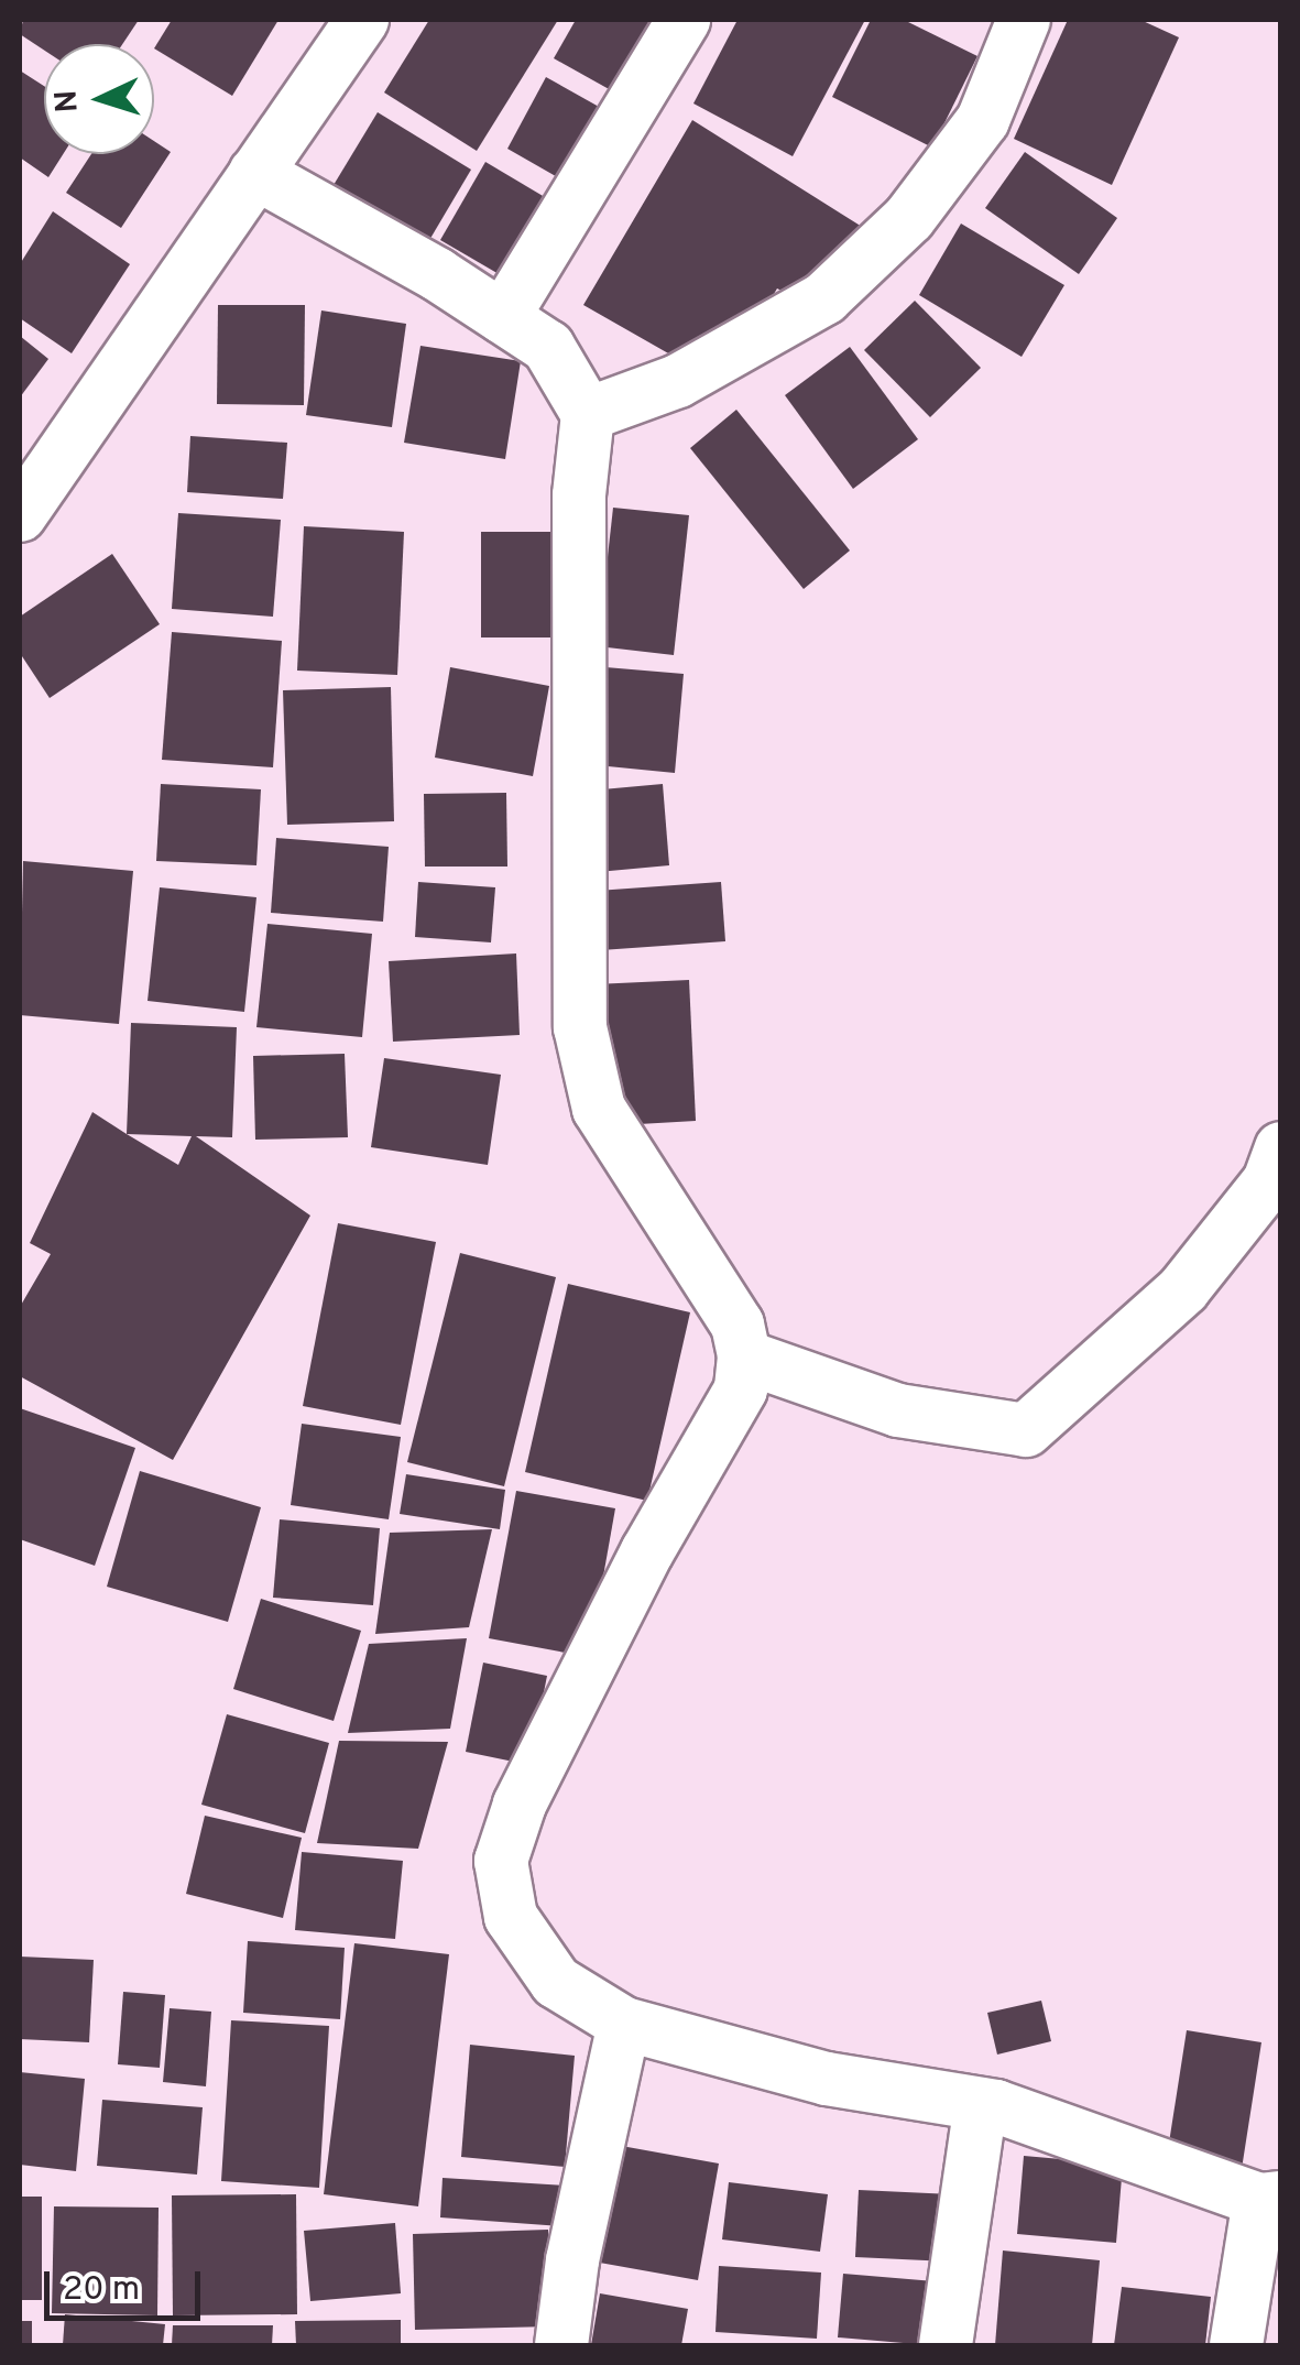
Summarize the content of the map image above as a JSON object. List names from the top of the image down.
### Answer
{
  "scale_bar": "20 m",
  "north": "left"
}
